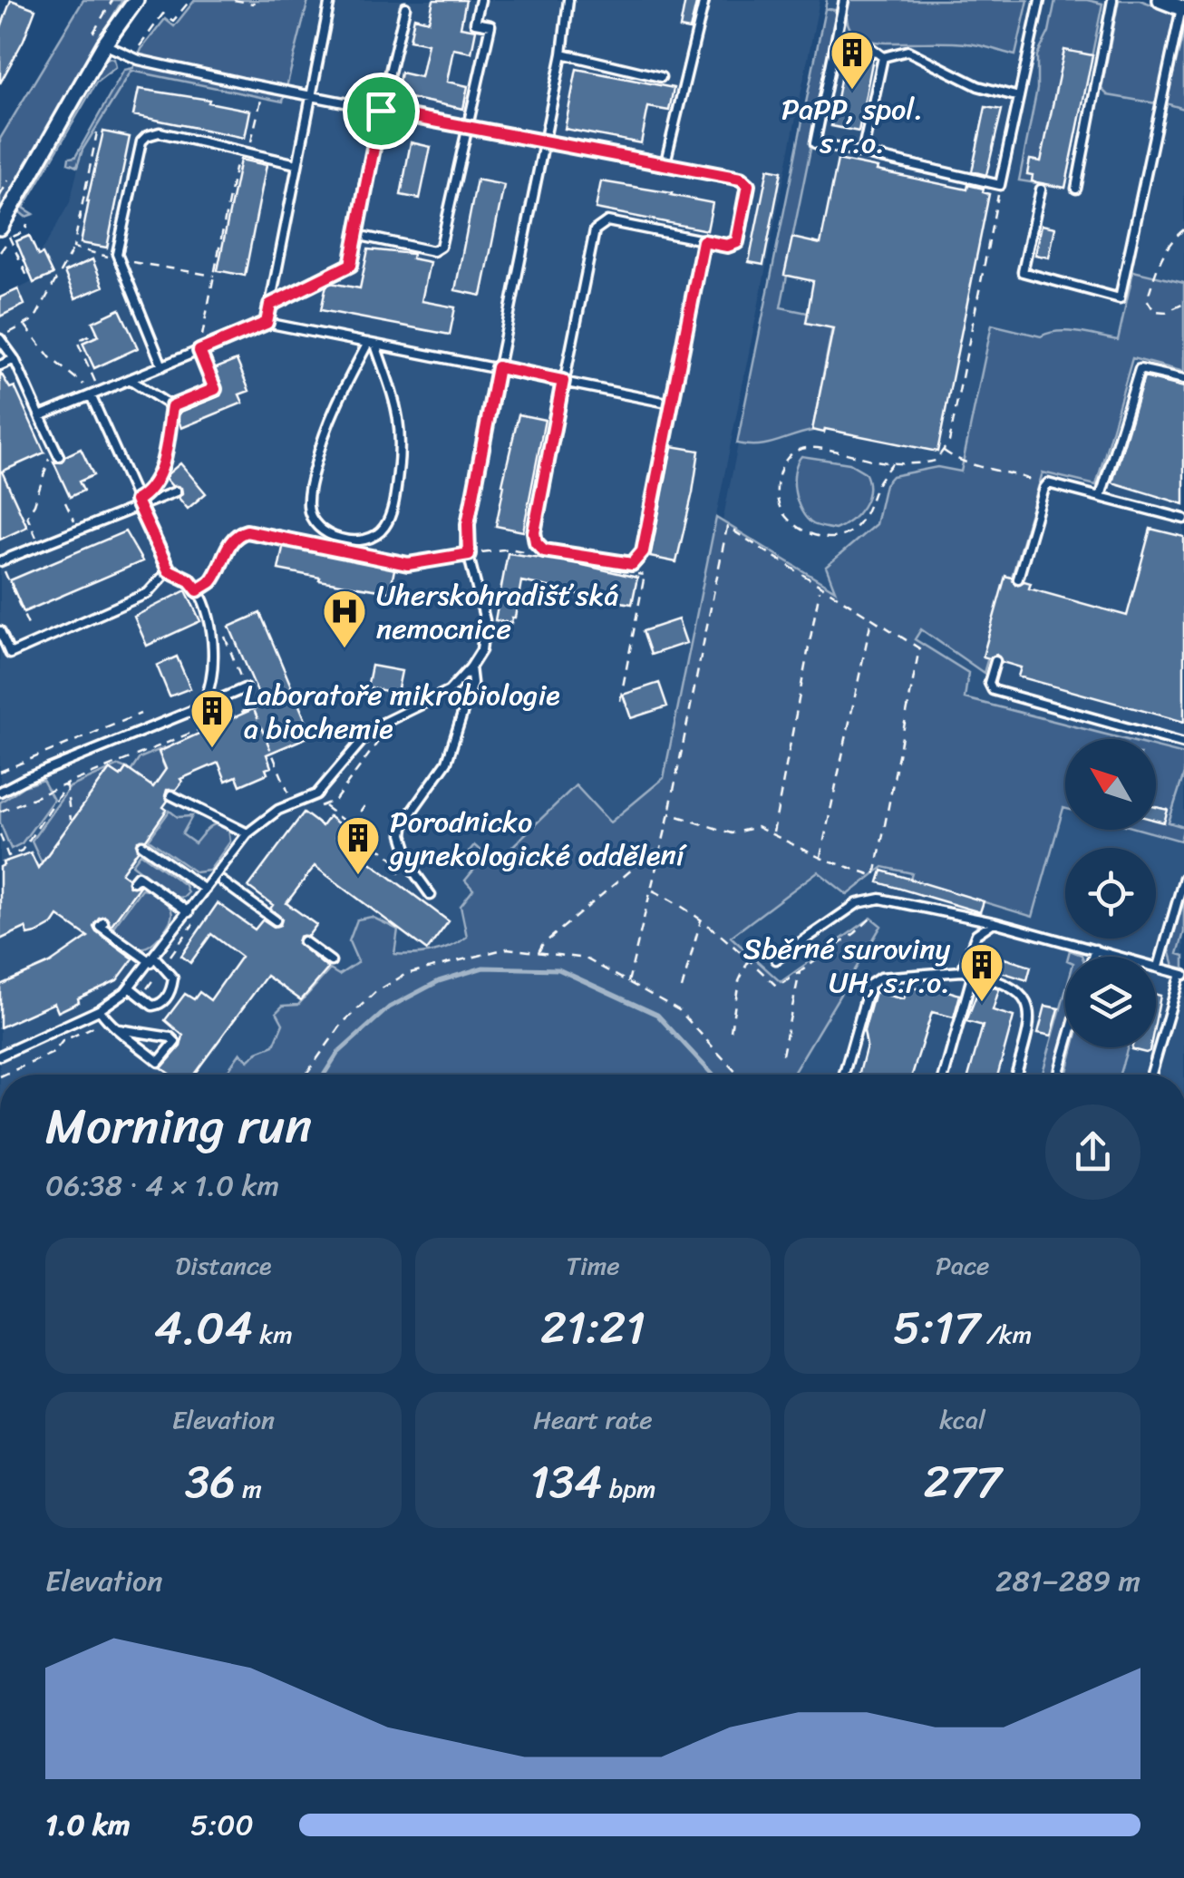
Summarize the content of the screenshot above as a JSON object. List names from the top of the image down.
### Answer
{
  "places": {
    "building": [
      "PaPP, spol. s r.o.",
      "Laboratoře mikrobiologie a biochemie",
      "Porodnicko gynekologické oddělení",
      "Sběrné suroviny UH, s.r.o."
    ],
    "hospital": ["Uherskohradišťská nemocnice"]
  },
  "north": "top left",
  "page": {
    "heading": ["Morning run", "06:38 · 4 × 1.0 km"],
    "stats": [
      ["Distance", "4.04 km"],
      ["Time", "21:21"],
      ["Pace", "5:17 /km"],
      ["Elevation", "36 m"],
      ["Heart rate", "134 bpm"],
      ["kcal", "277"]
    ],
    "chart": ["Elevation", "281–289 m"],
    "list": [
      {
        "name": "1.0 km",
        "note": "5:00"
      }
    ]
  }
}
